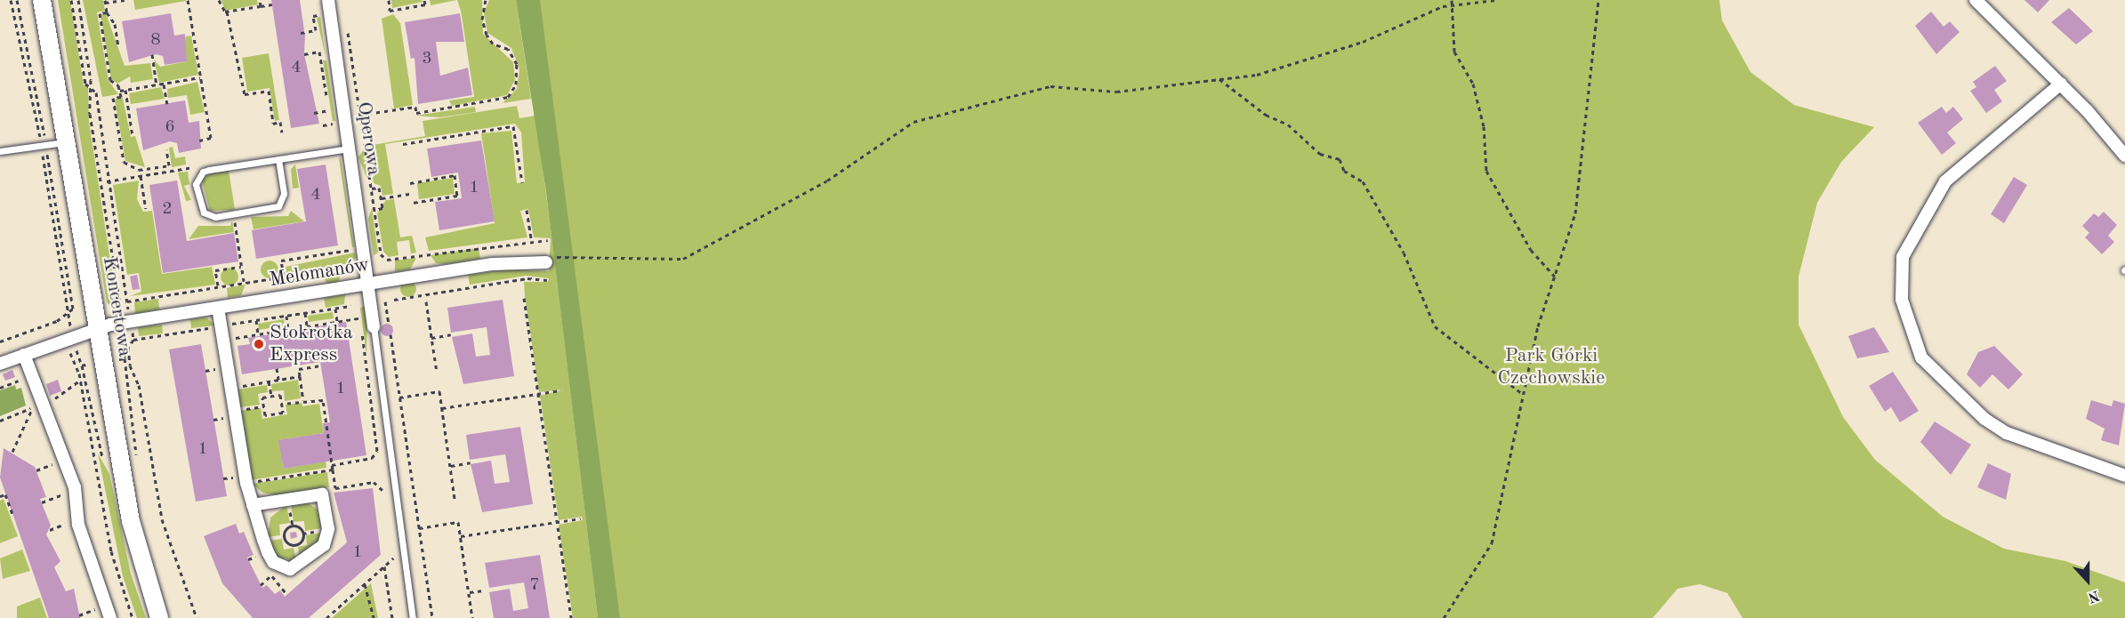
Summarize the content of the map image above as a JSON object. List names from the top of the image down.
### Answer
{
  "streets": {
    "street": ["Operowa", "Melomanów", "Koncertowa"]
  },
  "crossings": [
    ["Operowa", "Melomanów"],
    ["Melomanów", "Koncertowa"]
  ],
  "parks": ["Park Górki Czechowskie"],
  "places": ["Stokrotka Express"],
  "house_numbers": [
    "8",
    "3",
    "4",
    "6",
    "1",
    "4",
    "2",
    "1",
    "1",
    "1",
    "7"
  ],
  "north": "bottom"
}
